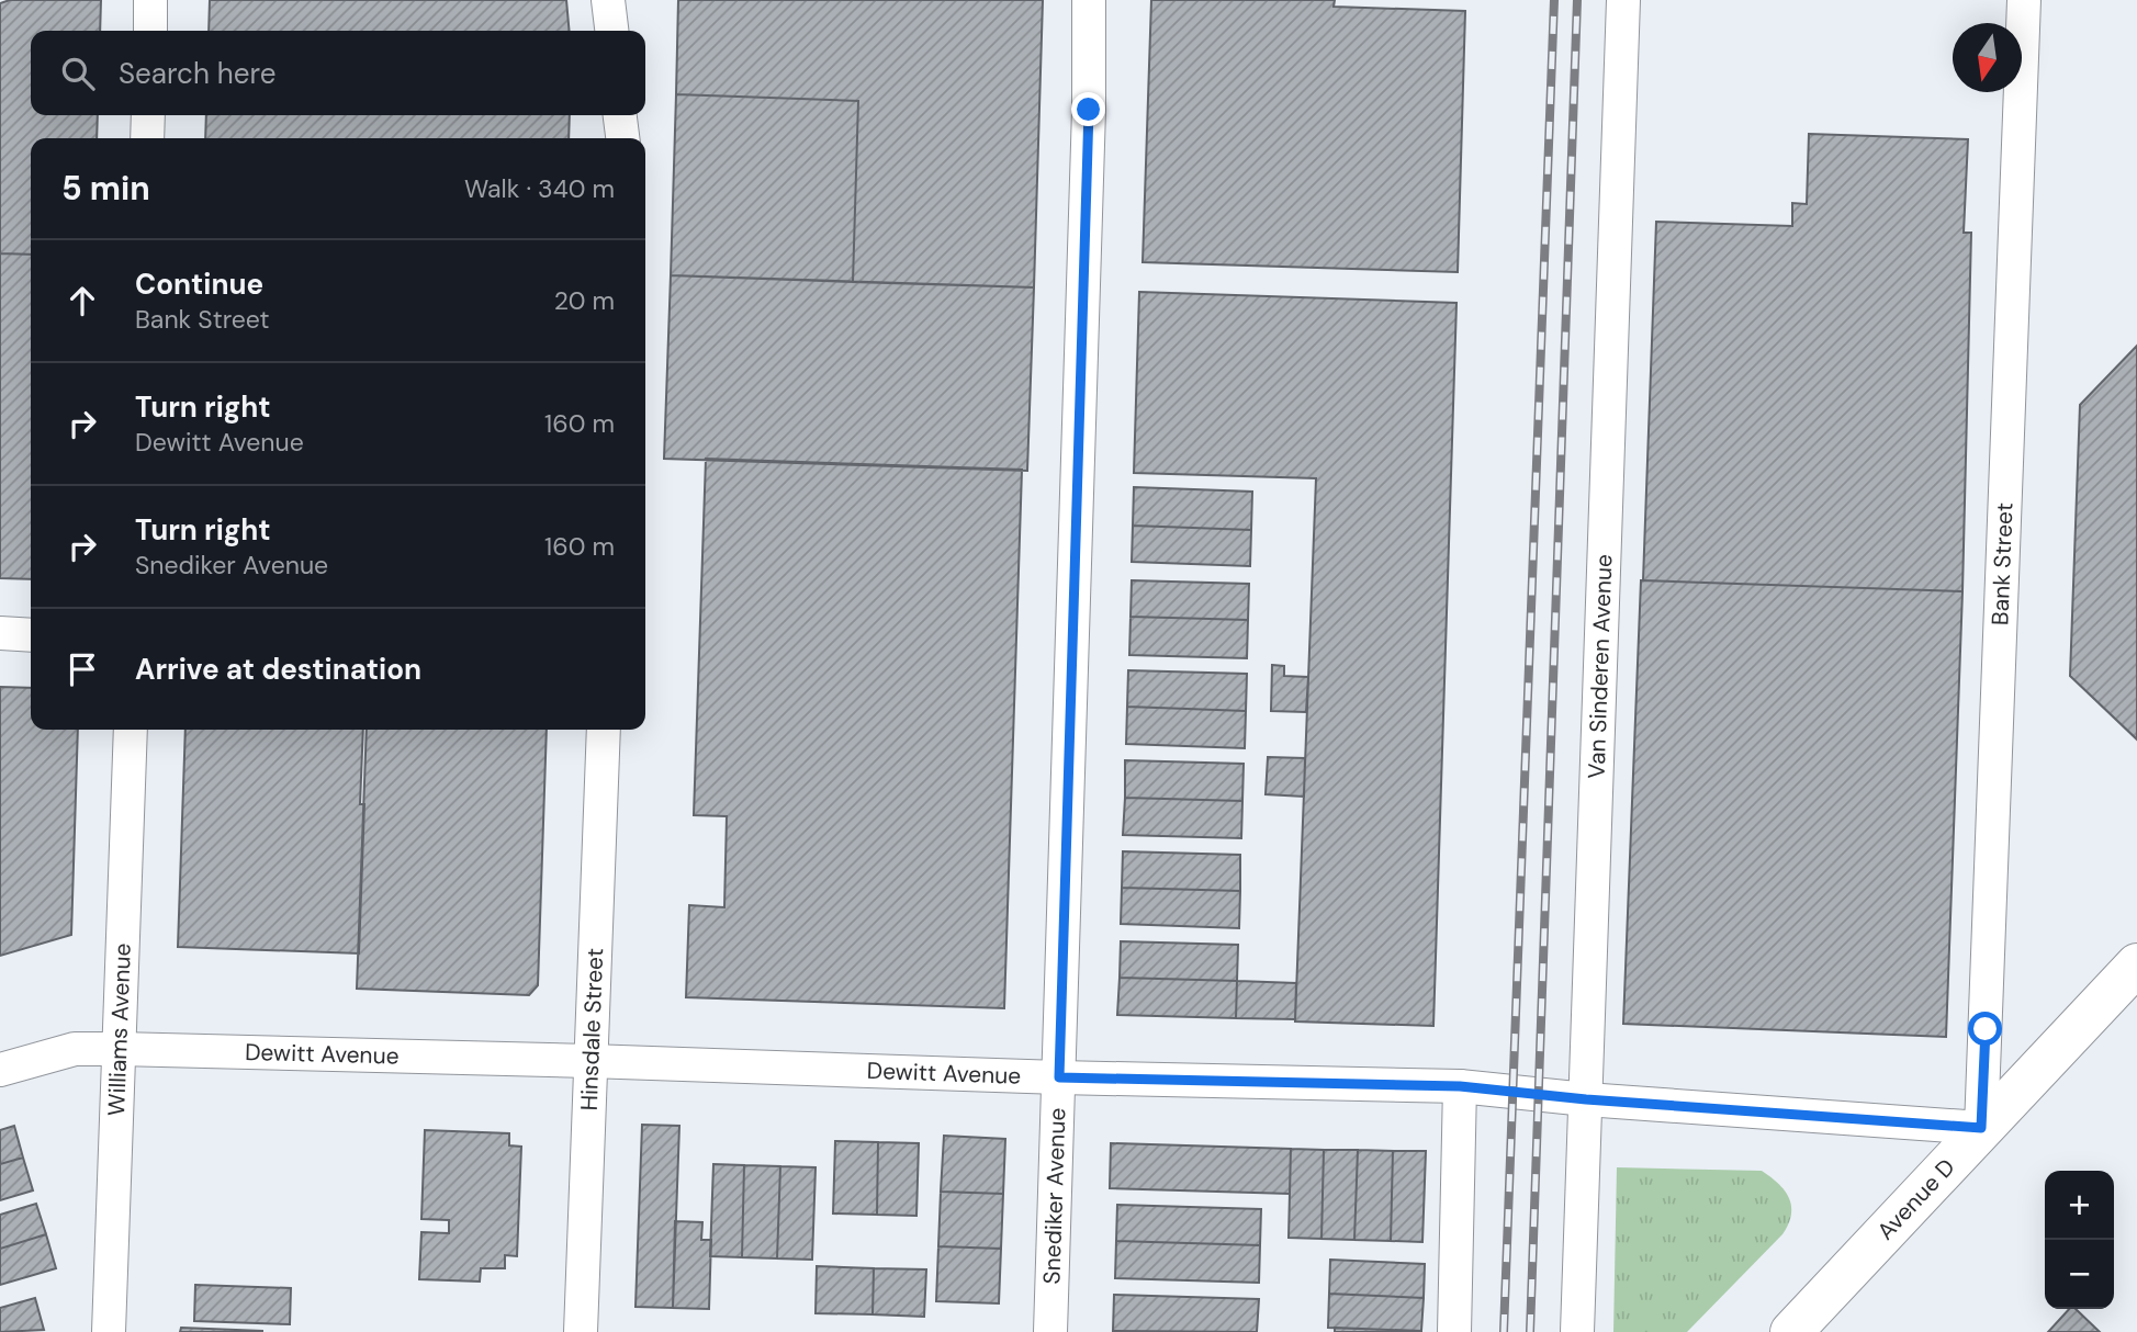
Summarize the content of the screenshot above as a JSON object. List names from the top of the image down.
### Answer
{
  "streets": {
    "main road": ["Avenue D"],
    "street": [
      "Bank Street",
      "Van Sinderen Avenue",
      "Williams Avenue",
      "Hinsdale Street",
      "Dewitt Avenue",
      "Snediker Avenue"
    ]
  },
  "crossings": [
    ["Bank Street", "Dewitt Avenue"],
    ["Bank Street", "Avenue D"],
    ["Van Sinderen Avenue", "Dewitt Avenue"],
    ["Williams Avenue", "Dewitt Avenue"],
    ["Hinsdale Street", "Dewitt Avenue"],
    ["Dewitt Avenue", "Snediker Avenue"],
    ["Dewitt Avenue", "Avenue D"]
  ],
  "north": "bottom",
  "page": {
    "search": "Search here",
    "heading": ["5 min", "Walk · 340 m"],
    "list": [
      ["Continue", "Bank Street", "20 m"],
      ["Turn right", "Dewitt Avenue", "160 m"],
      ["Turn right", "Snediker Avenue", "160 m"],
      "Arrive at destination"
    ],
    "map_buttons": ["+", "−"]
  }
}
